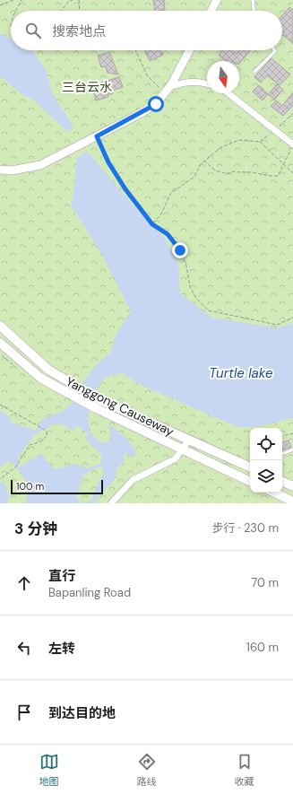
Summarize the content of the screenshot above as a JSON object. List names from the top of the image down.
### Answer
{
  "streets": {
    "main road": ["Yanggong Causeway"]
  },
  "water": ["Turtle lake"],
  "parks": ["三台云水"],
  "scale_bar": "100 m",
  "north": "bottom",
  "page": {
    "search": "搜索地点",
    "scale": "100 m",
    "heading": ["3 分钟", "步行 · 230 m"],
    "list": [
      ["直行", "Bapanling Road", "70 m"],
      ["左转", "160 m"],
      "到达目的地"
    ],
    "nav": ["地图", "路线", "收藏"]
  }
}
